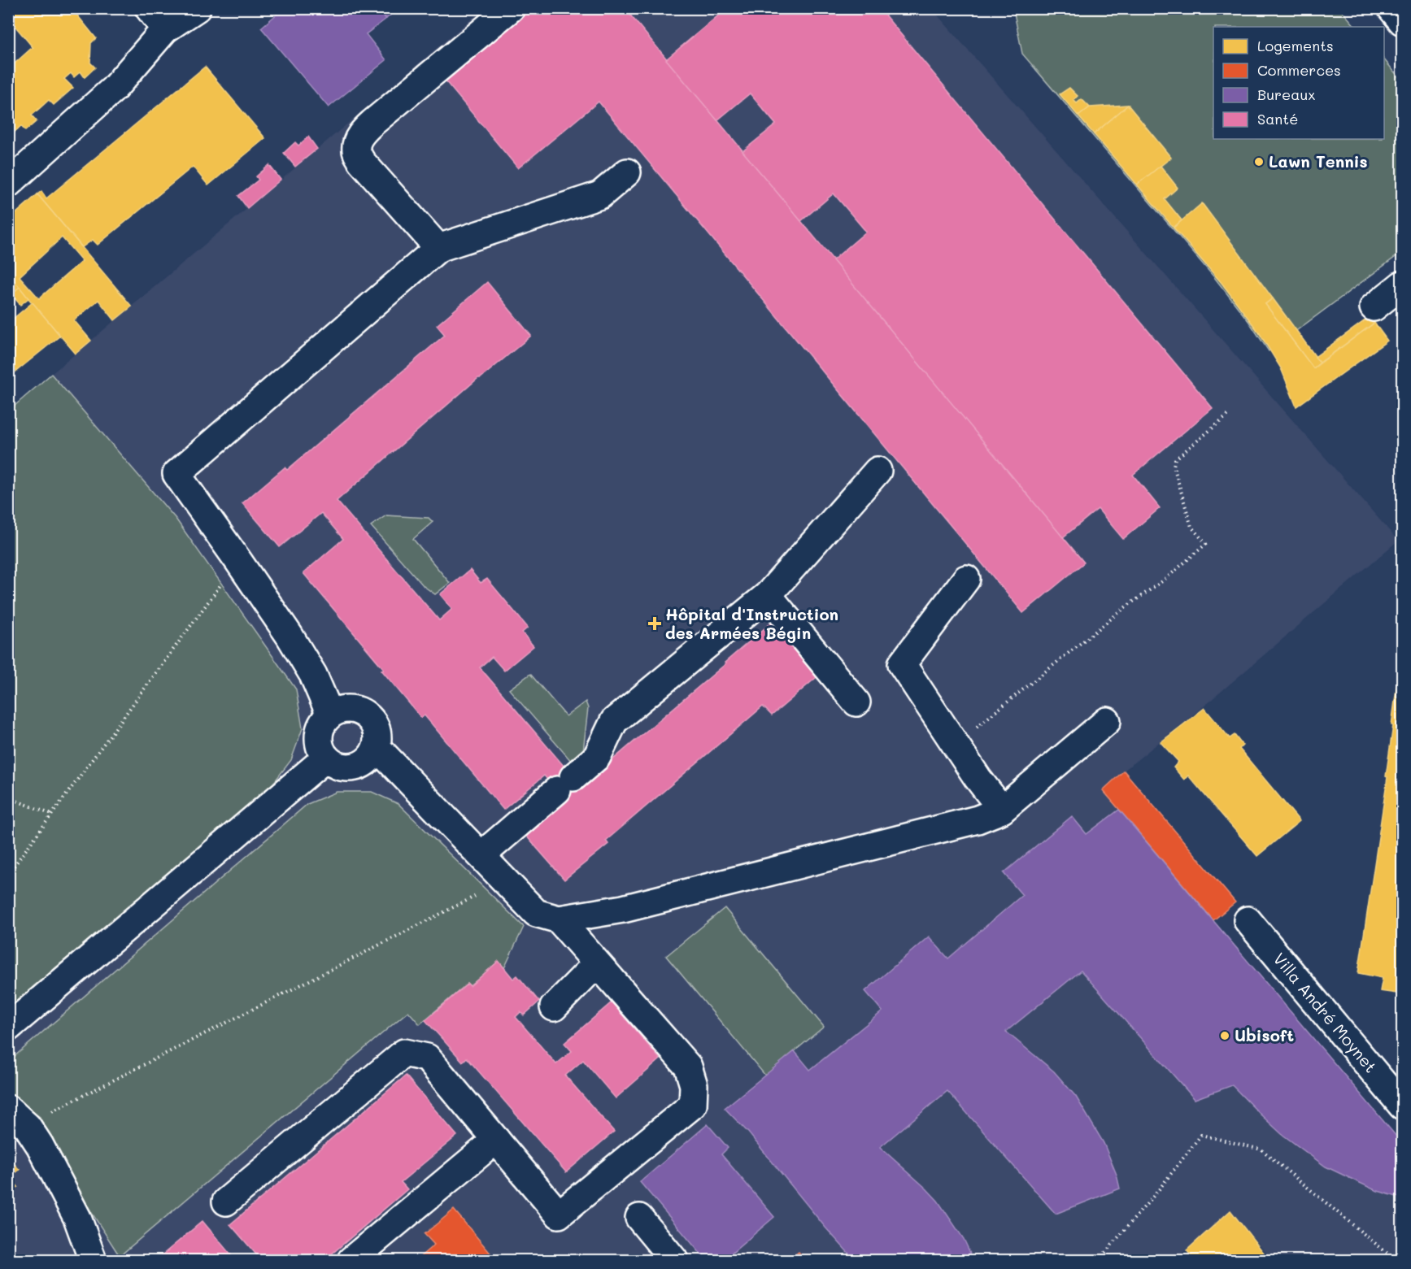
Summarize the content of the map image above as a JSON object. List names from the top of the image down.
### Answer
{
  "streets": {
    "street": ["Villa André Moynet"]
  },
  "places": {
    "other": ["Lawn Tennis", "Ubisoft"],
    "health": ["Hôpital d'Instruction des Armées Bégin"]
  },
  "legend": [
    "Logements",
    "Commerces",
    "Bureaux",
    "Santé"
  ]
}
